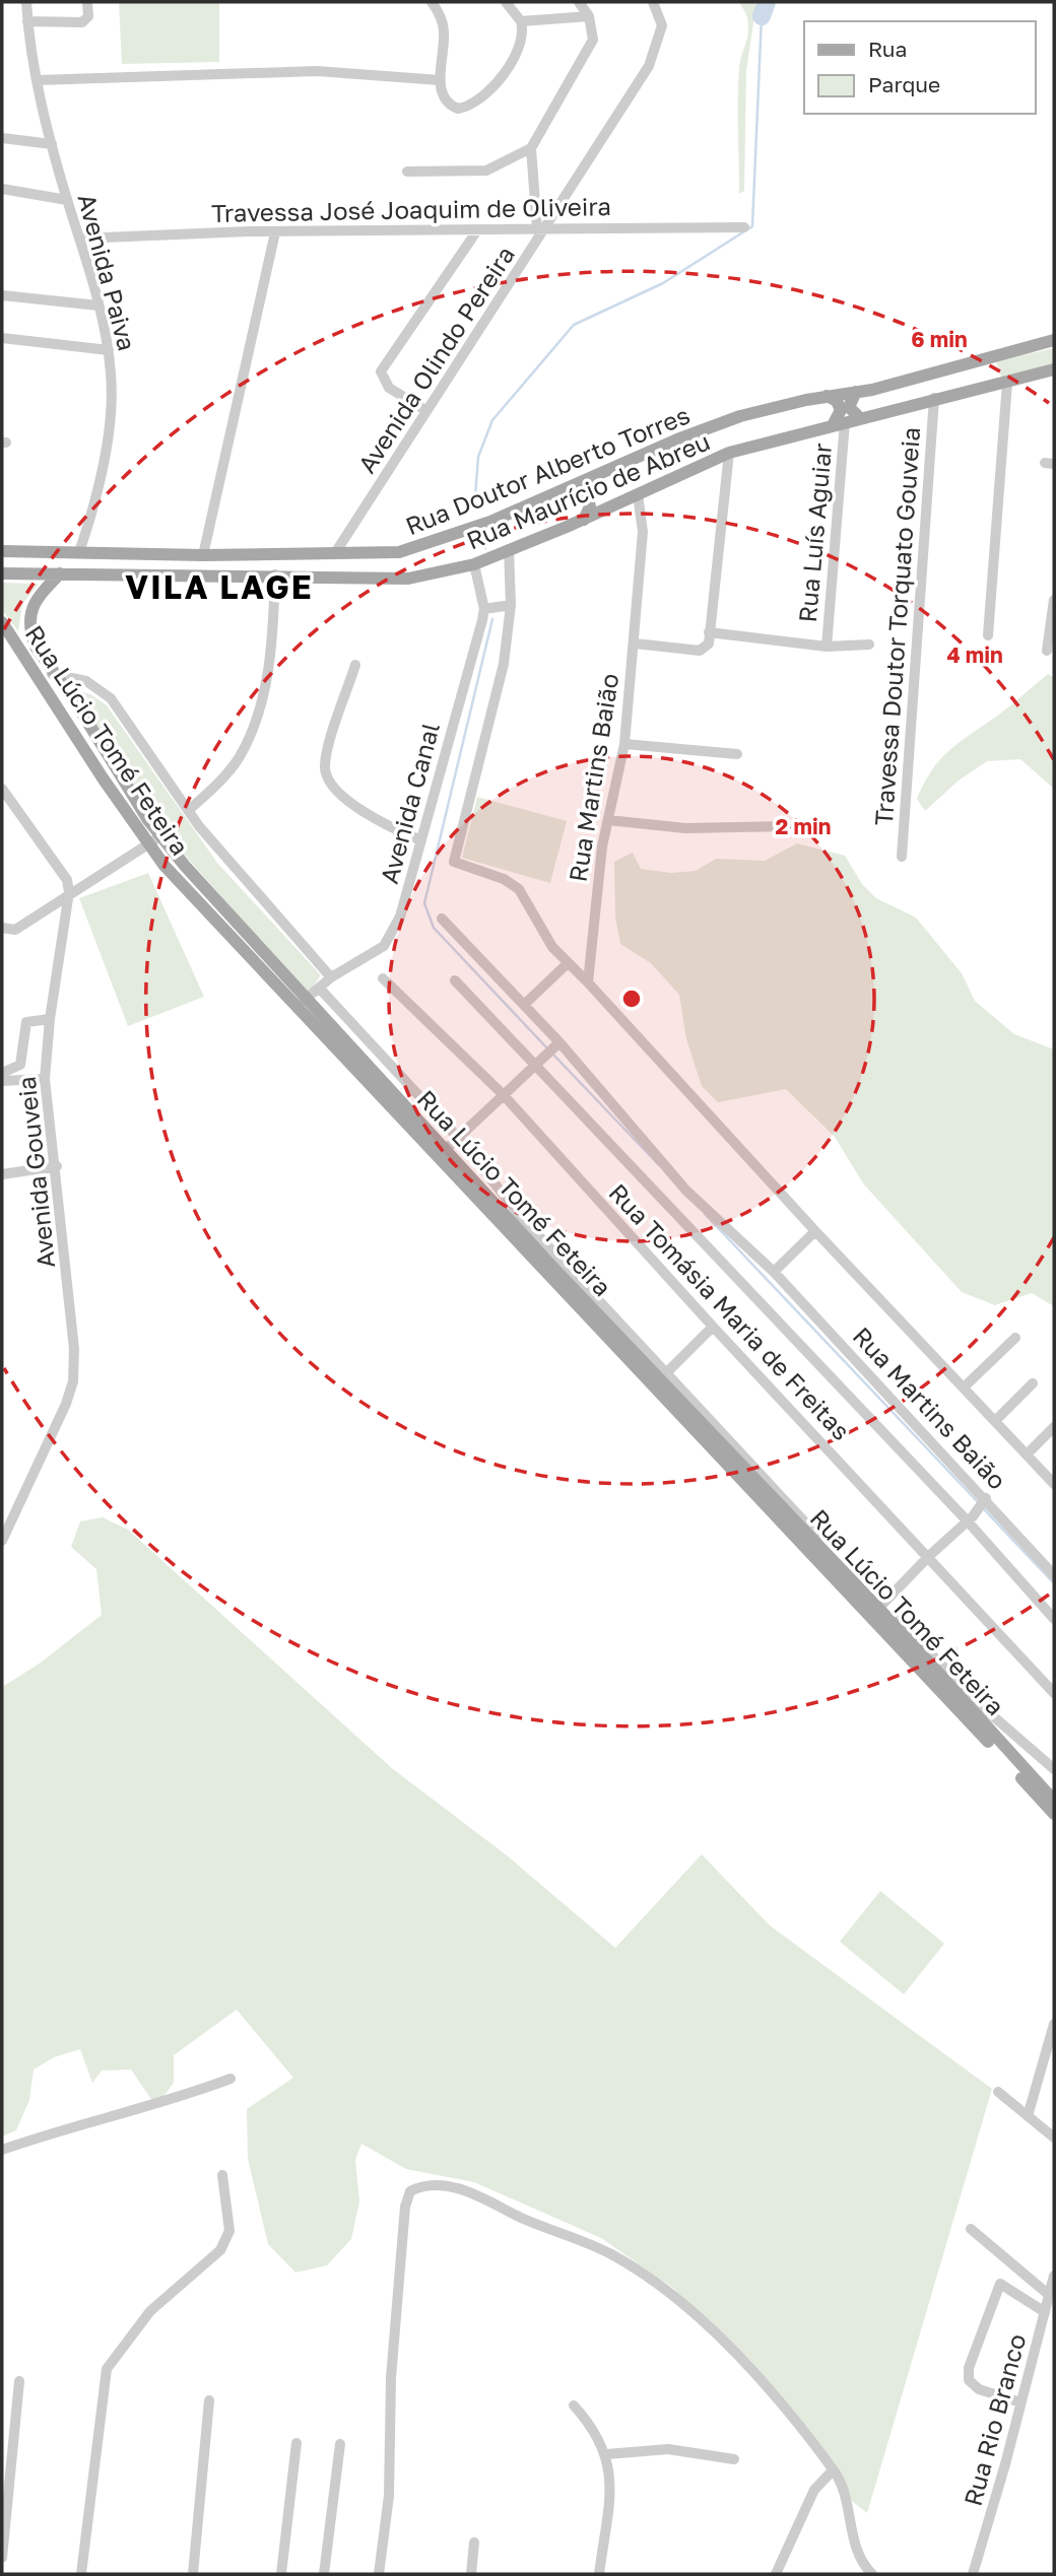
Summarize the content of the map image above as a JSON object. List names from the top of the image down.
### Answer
{
  "streets": {
    "main road": ["Rua Doutor Alberto Torres", "Rua Maurício de Abreu", "Rua Lúcio Tomé Feteira"],
    "street": [
      "Travessa José Joaquim de Oliveira",
      "Avenida Paiva",
      "Avenida Olindo Pereira",
      "Rua Luís Aguiar",
      "Travessa Doutor Torquato Gouveia",
      "Rua Martins Baião",
      "Avenida Canal",
      "Avenida Gouveia",
      "Rua Tomásia Maria de Freitas",
      "Rua Rio Branco"
    ]
  },
  "crossings": [
    ["Travessa José Joaquim de Oliveira", "Avenida Paiva"],
    ["Travessa José Joaquim de Oliveira", "Avenida Olindo Pereira"],
    ["Avenida Paiva", "Rua Doutor Alberto Torres"],
    ["Avenida Olindo Pereira", "Rua Doutor Alberto Torres"],
    ["Rua Maurício de Abreu", "Rua Luís Aguiar"],
    ["Rua Maurício de Abreu", "Travessa Doutor Torquato Gouveia"],
    ["Rua Maurício de Abreu", "Rua Lúcio Tomé Feteira"],
    ["Rua Maurício de Abreu", "Rua Martins Baião"],
    ["Rua Maurício de Abreu", "Avenida Canal"],
    ["Rua Lúcio Tomé Feteira", "Avenida Canal"]
  ],
  "districts": ["VILA LAGE"],
  "legend": ["Rua", "Parque"],
  "rings": ["6 min", "4 min", "2 min"]
}
